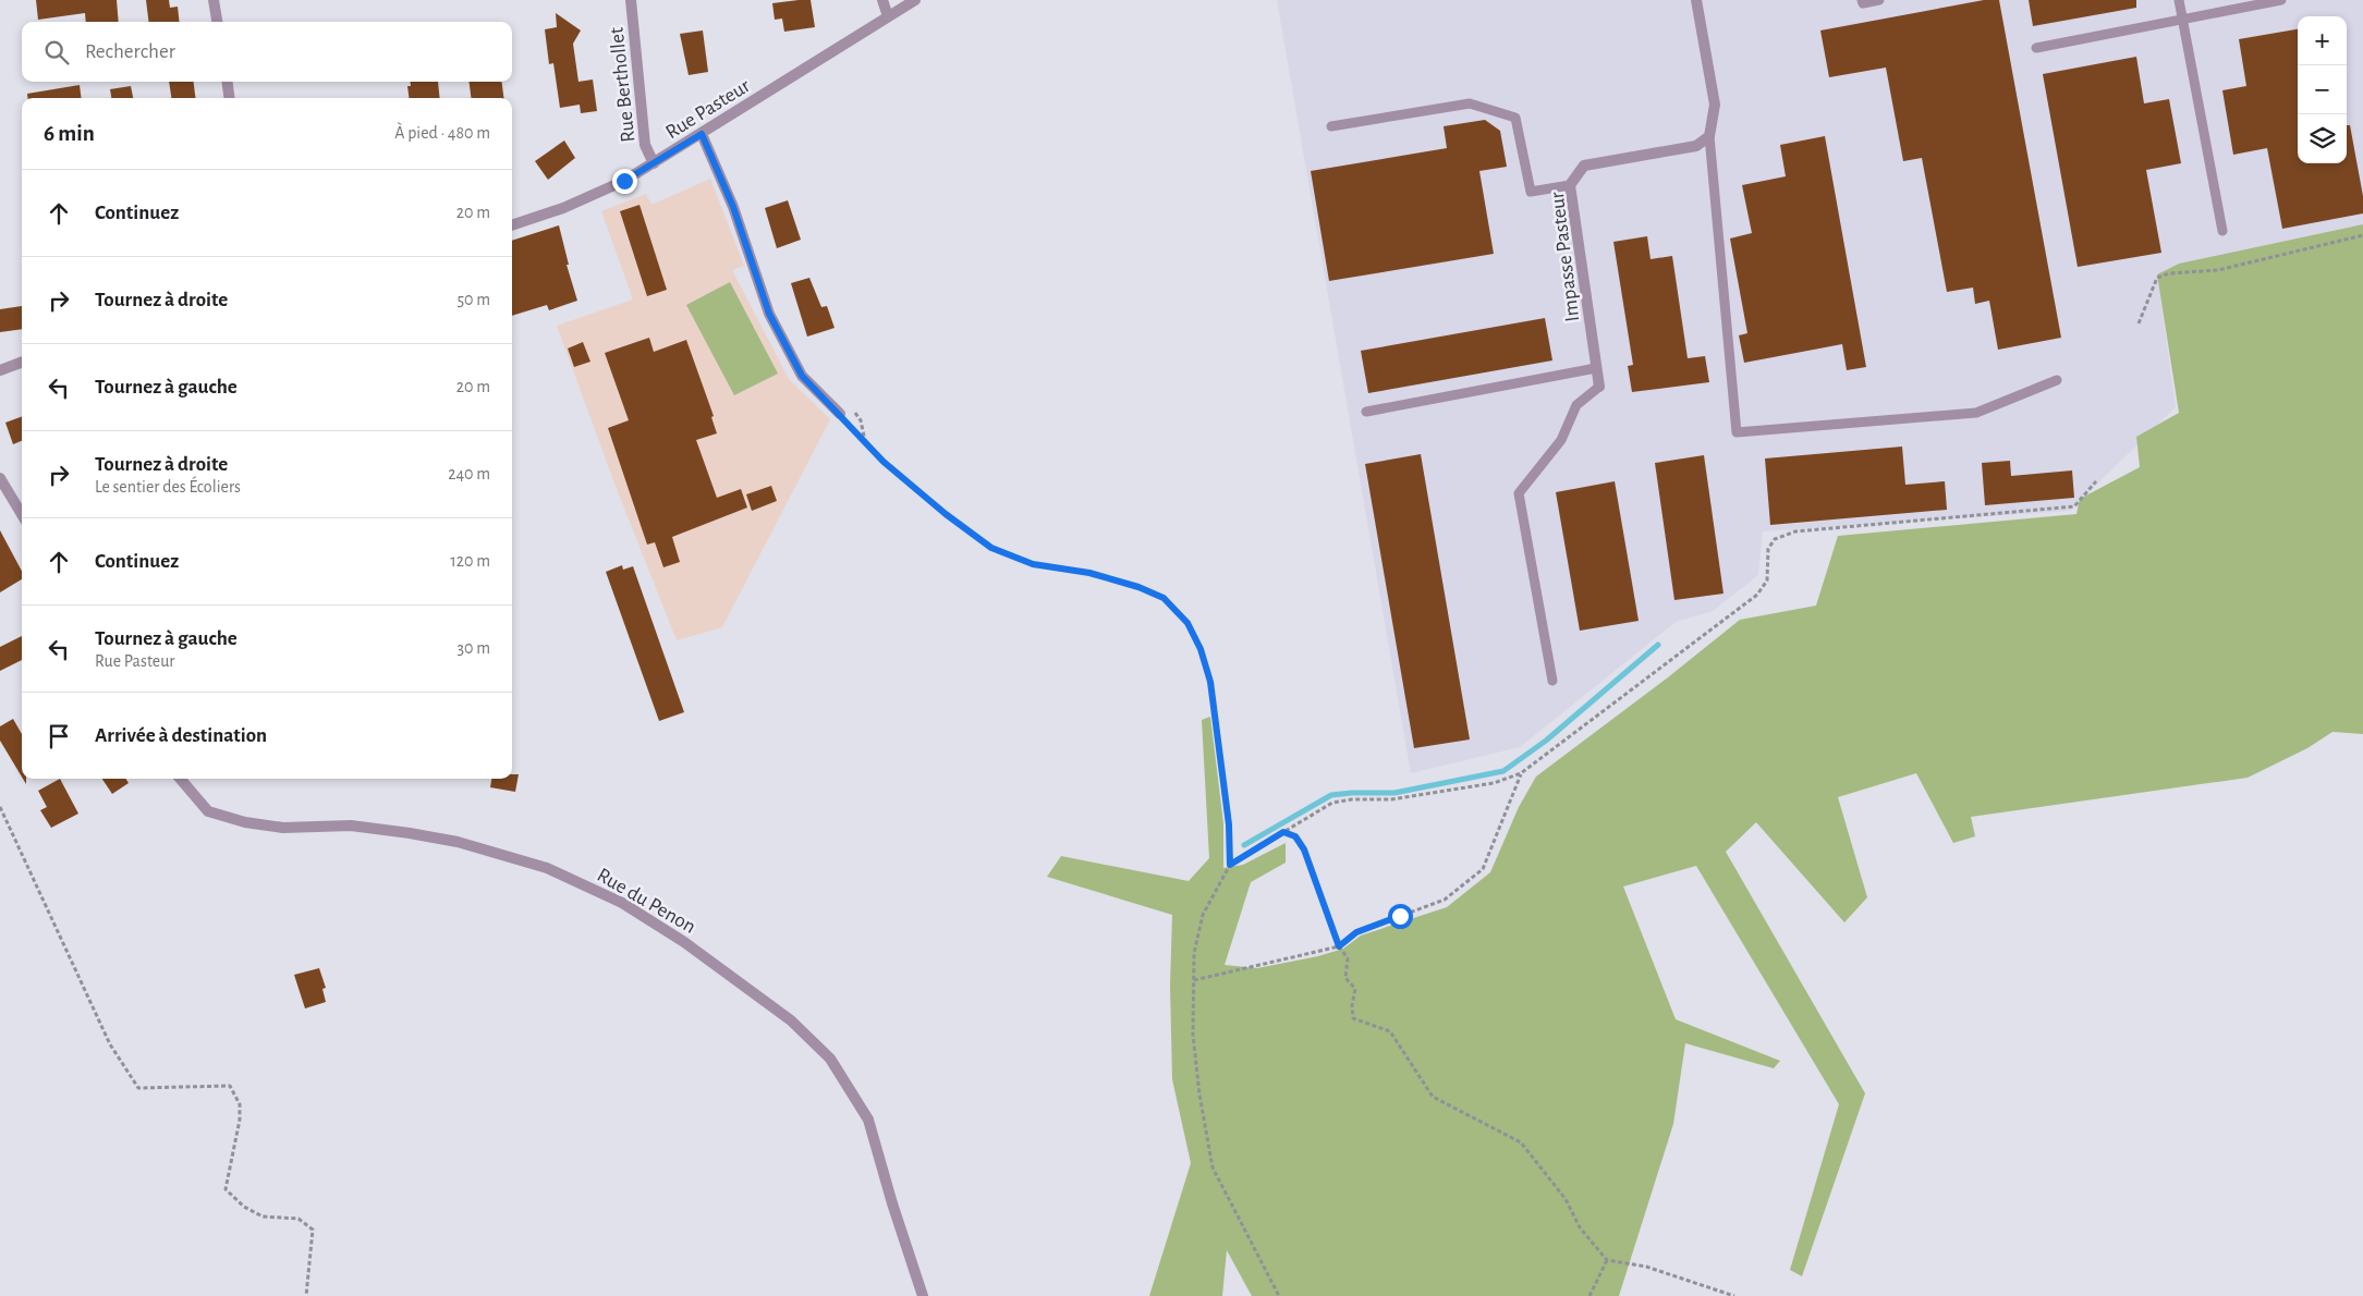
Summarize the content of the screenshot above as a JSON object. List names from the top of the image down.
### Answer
{
  "streets": {
    "street": [
      "Rue Berthollet",
      "Rue Pasteur",
      "Impasse Pasteur",
      "Rue du Penon"
    ]
  },
  "crossings": [
    ["Rue Berthollet", "Rue Pasteur"]
  ],
  "page": {
    "map_buttons": ["+", "−"],
    "search": "Rechercher",
    "heading": ["6 min", "À pied · 480 m"],
    "list": [
      ["Continuez", "20 m"],
      ["Tournez à droite", "50 m"],
      ["Tournez à gauche", "20 m"],
      ["Tournez à droite", "Le sentier des Écoliers", "240 m"],
      ["Continuez", "120 m"],
      ["Tournez à gauche", "Rue Pasteur", "30 m"],
      "Arrivée à destination"
    ]
  }
}
